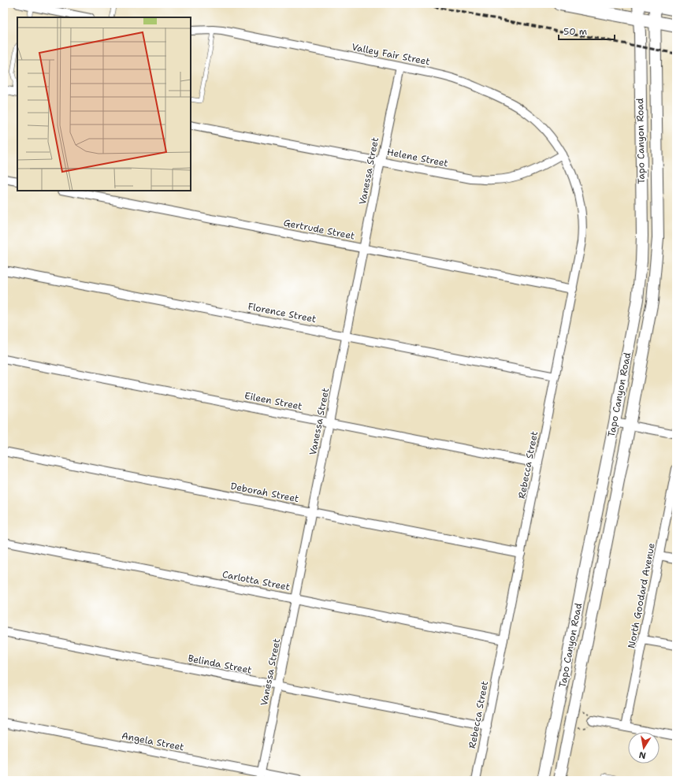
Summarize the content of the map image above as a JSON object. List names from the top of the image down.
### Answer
{
  "streets": {
    "main road": ["Tapo Canyon Road"],
    "street": [
      "Valley Fair Street",
      "Helene Street",
      "Vanessa Street",
      "Gertrude Street",
      "Florence Street",
      "Eileen Street",
      "Rebecca Street",
      "Deborah Street",
      "Carlotta Street",
      "North Goodard Avenue",
      "Belinda Street",
      "Angela Street"
    ]
  },
  "crossings": [
    ["Valley Fair Street", "Helene Street"],
    ["Valley Fair Street", "Vanessa Street"],
    ["Valley Fair Street", "Rebecca Street"],
    ["Helene Street", "Vanessa Street"],
    ["Helene Street", "Rebecca Street"],
    ["Vanessa Street", "Gertrude Street"],
    ["Vanessa Street", "Florence Street"],
    ["Vanessa Street", "Eileen Street"],
    ["Vanessa Street", "Deborah Street"],
    ["Vanessa Street", "Carlotta Street"],
    ["Vanessa Street", "Belinda Street"],
    ["Vanessa Street", "Angela Street"],
    ["Gertrude Street", "Rebecca Street"],
    ["Florence Street", "Rebecca Street"],
    ["Eileen Street", "Rebecca Street"],
    ["Rebecca Street", "Deborah Street"],
    ["Rebecca Street", "Carlotta Street"],
    ["Rebecca Street", "Belinda Street"]
  ],
  "scale_bar": "50 m",
  "north": "bottom"
}
